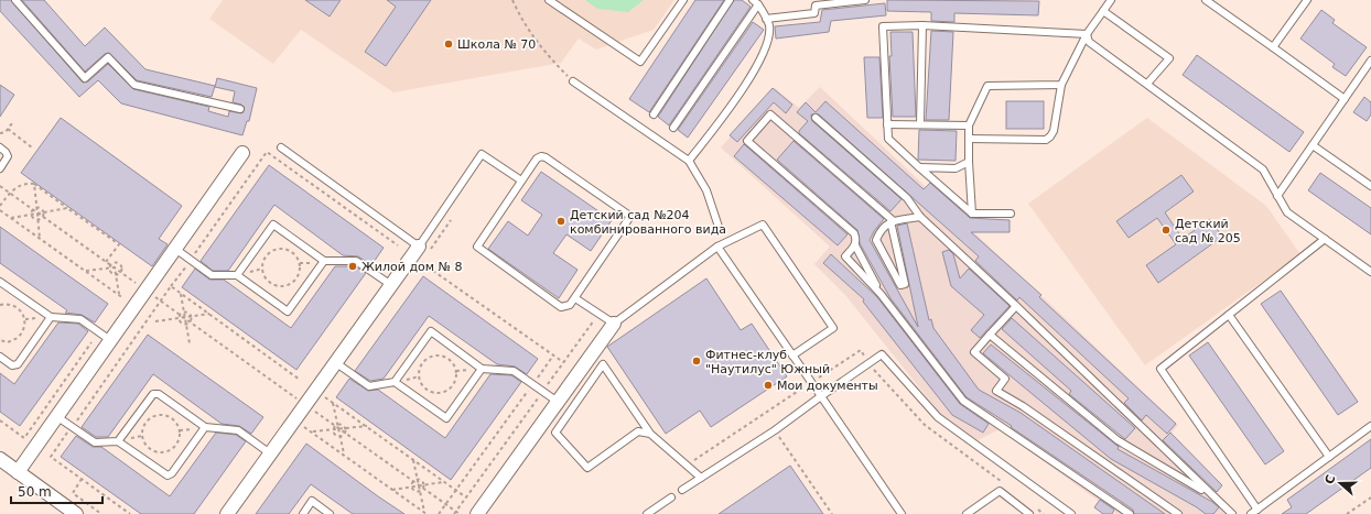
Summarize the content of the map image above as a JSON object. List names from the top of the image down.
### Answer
{
  "places": [
    "Школа № 70",
    "Детский сад №204 комбинированного вида",
    "Детский сад № 205",
    "Жилой дом № 8",
    "Фитнес-клуб \"Наутилус\" Южный",
    "Мои документы"
  ],
  "scale_bar": "50 m",
  "north": "left"
}
